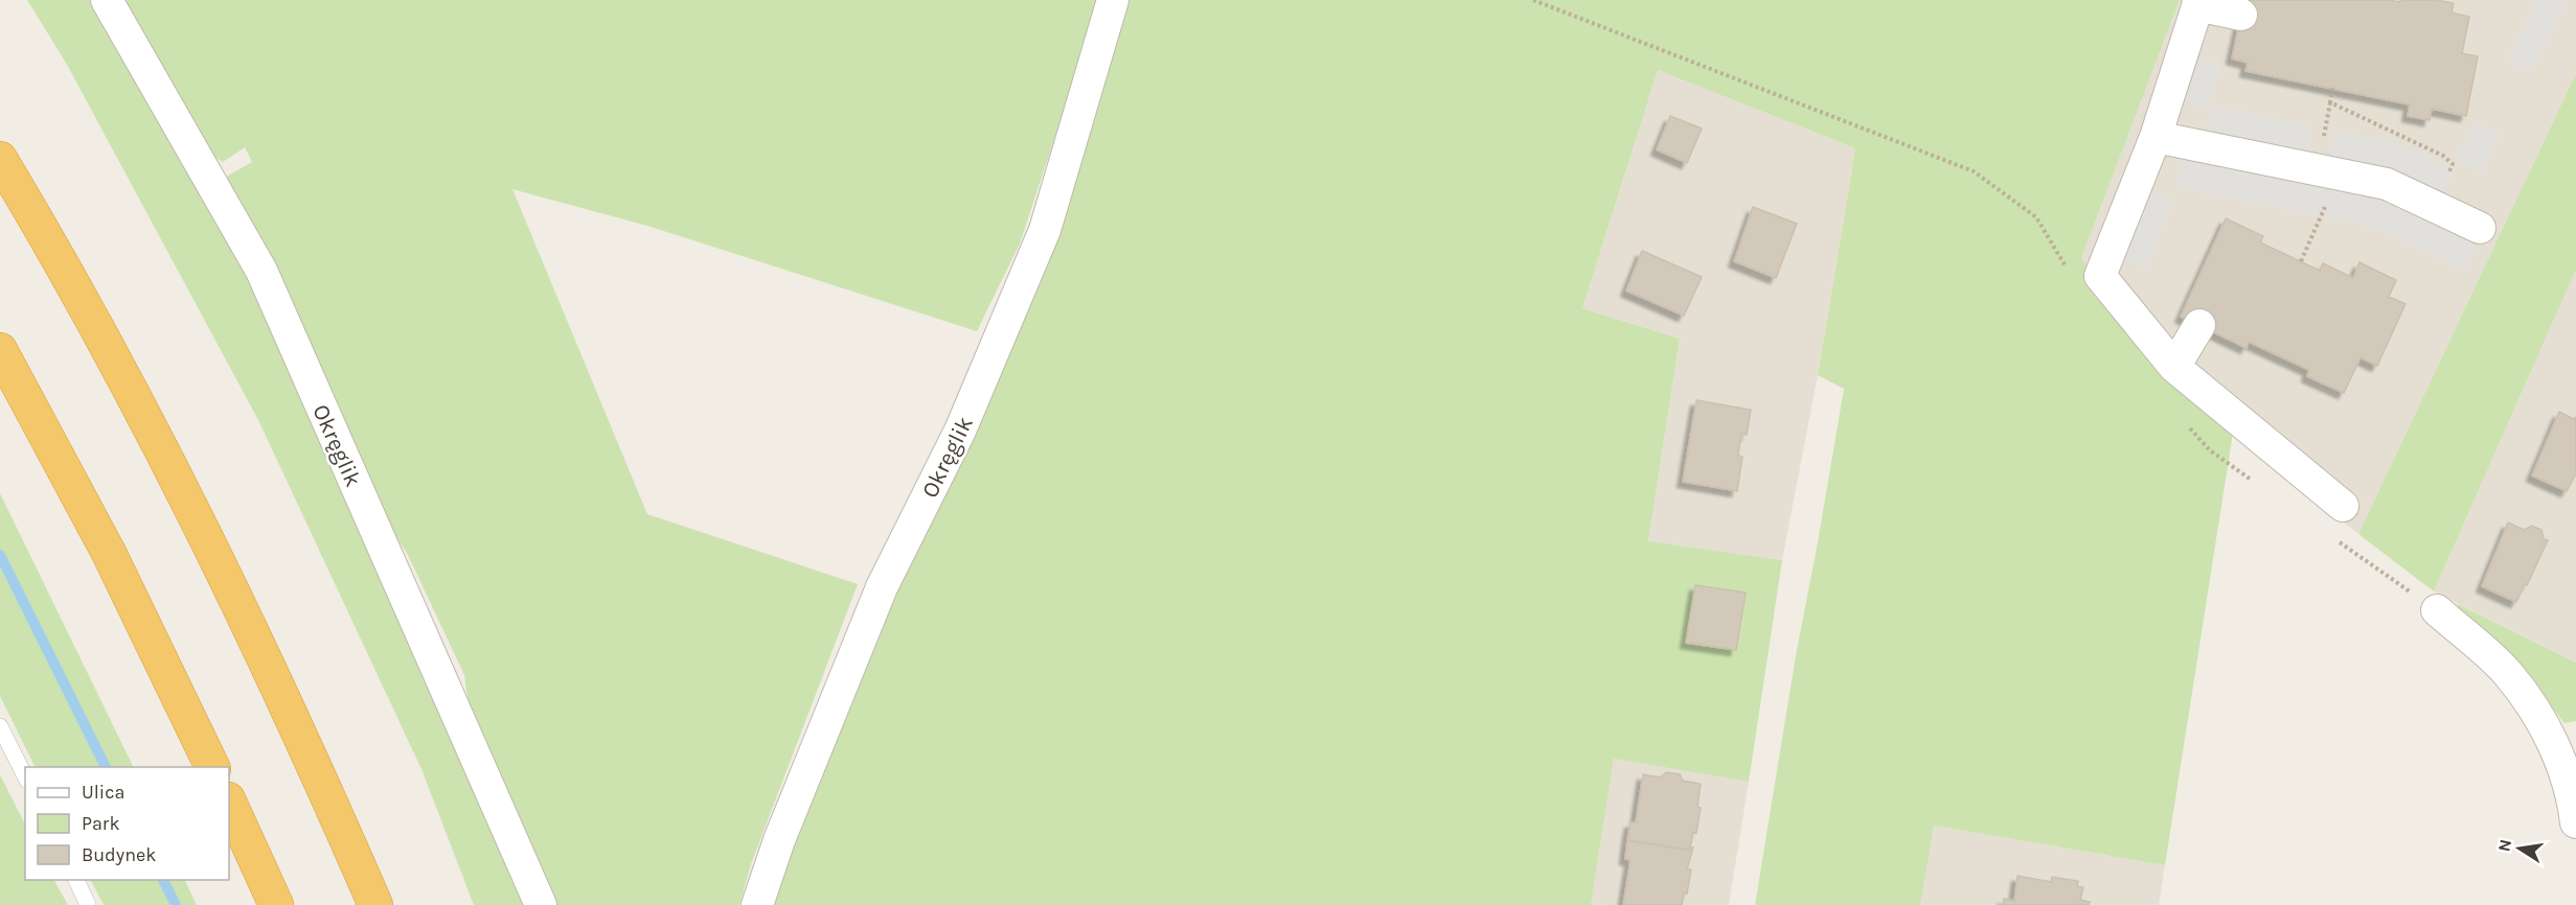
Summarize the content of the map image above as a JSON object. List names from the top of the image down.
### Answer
{
  "streets": {
    "street": ["Okręglik"]
  },
  "legend": ["Ulica", "Park", "Budynek"],
  "north": "left"
}
